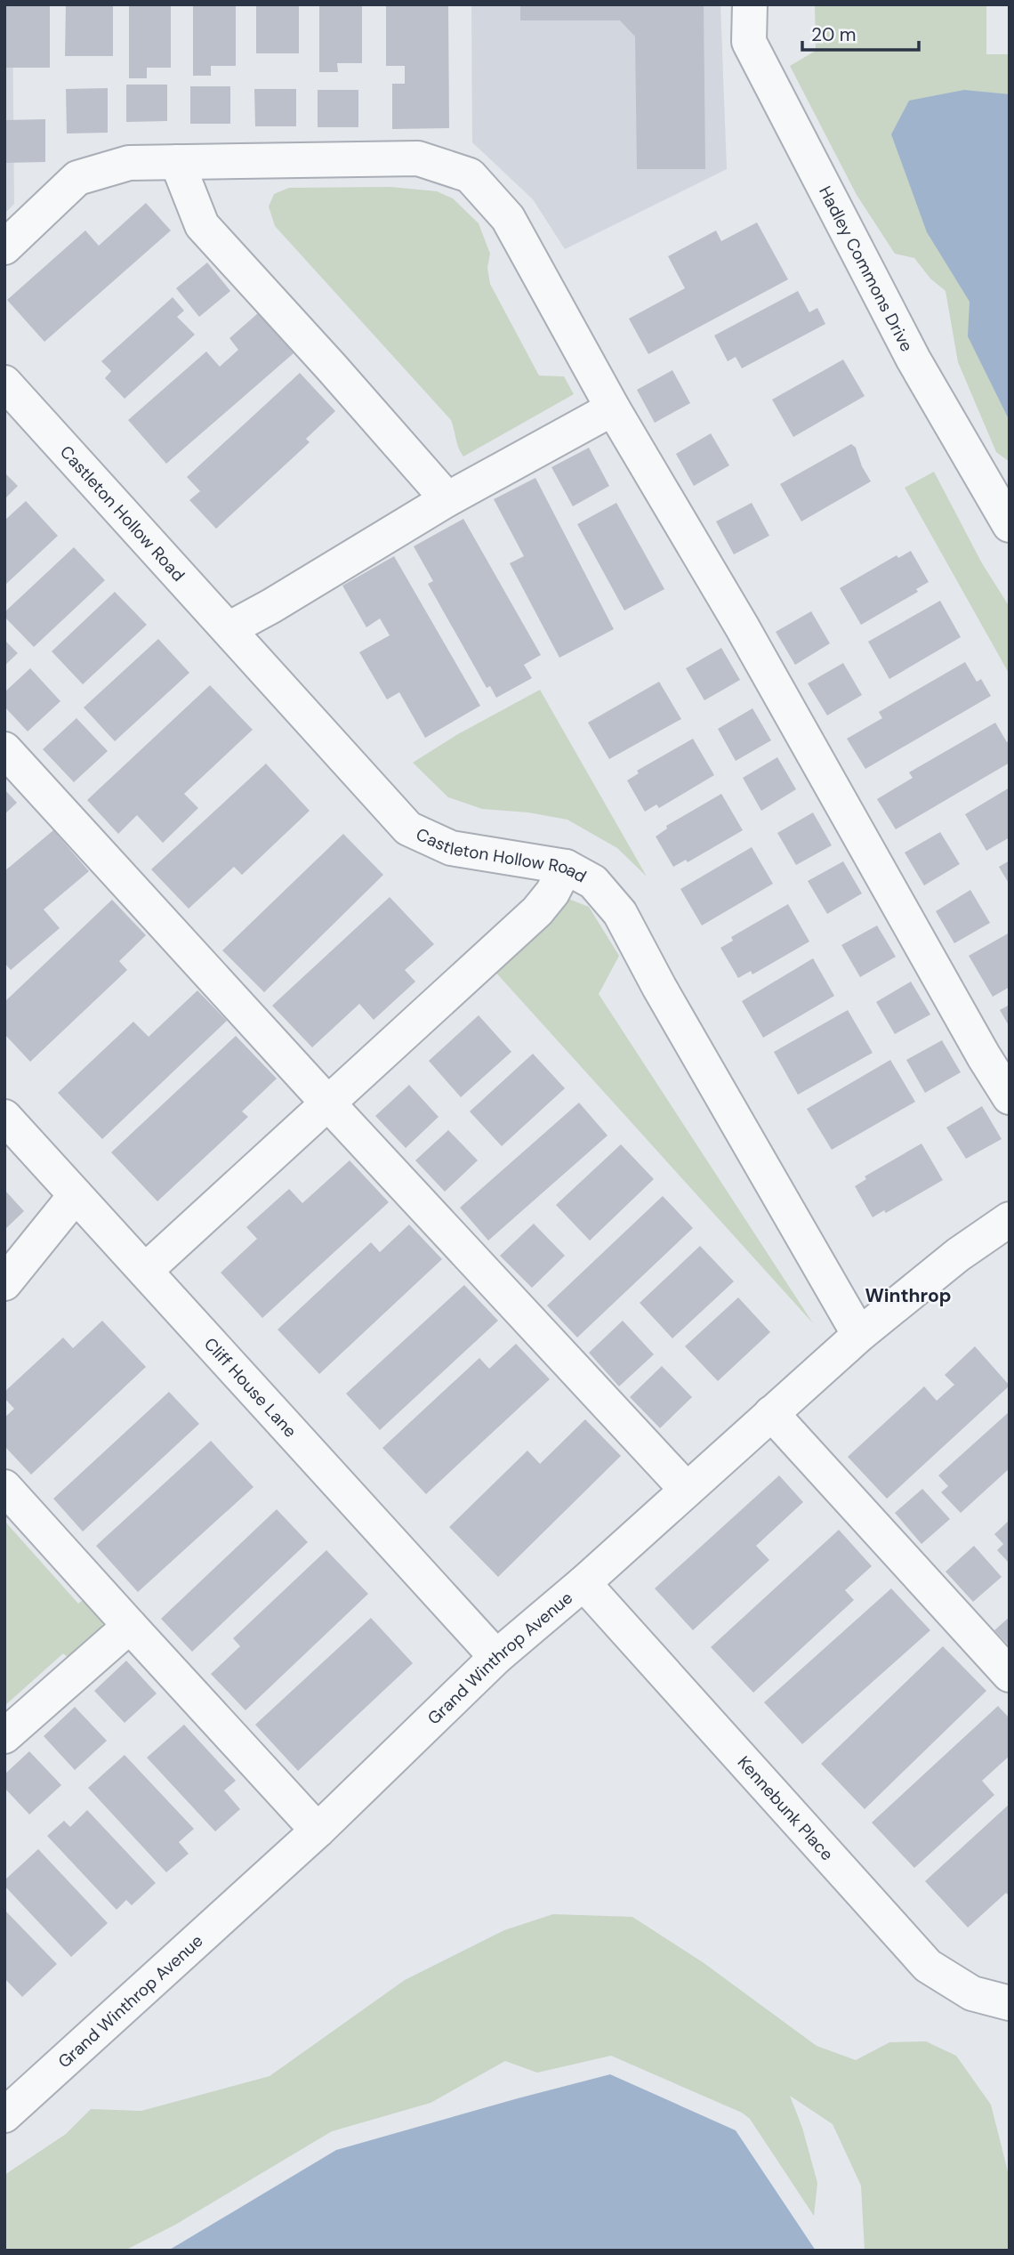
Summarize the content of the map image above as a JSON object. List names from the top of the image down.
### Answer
{
  "streets": {
    "street": [
      "Hadley Commons Drive",
      "Castleton Hollow Road",
      "Cliff House Lane",
      "Grand Winthrop Avenue",
      "Kennebunk Place"
    ]
  },
  "crossings": [
    ["Castleton Hollow Road", "Grand Winthrop Avenue"],
    ["Cliff House Lane", "Grand Winthrop Avenue"],
    ["Grand Winthrop Avenue", "Kennebunk Place"]
  ],
  "districts": ["Winthrop"],
  "scale_bar": "20 m"
}
